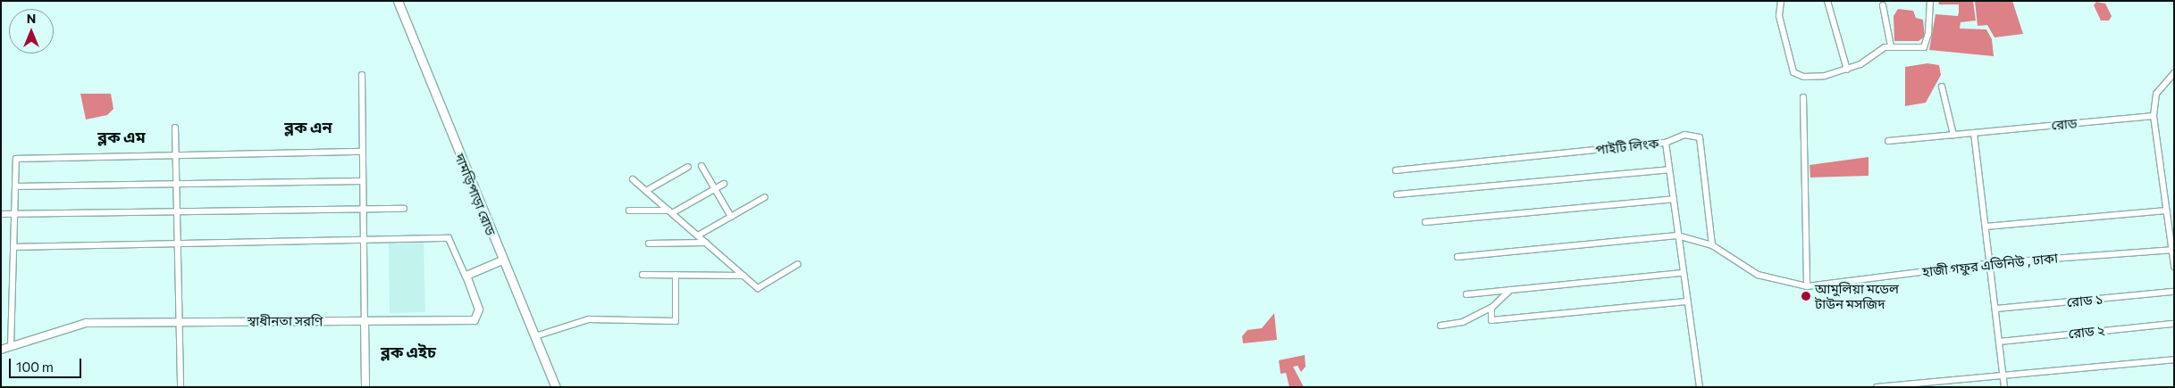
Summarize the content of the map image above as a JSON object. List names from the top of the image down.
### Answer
{
  "streets": {
    "main road": ["দামড়িপাড়া রোড"],
    "street": [
      "রোড",
      "পাইটি লিংক",
      "হাজী গফুর এভিনিউ , ঢাকা",
      "রোড ১",
      "স্বাধীনতা সরণি",
      "রোড ২"
    ]
  },
  "districts": ["ব্লক এন", "ব্লক এম", "ব্লক এইচ"],
  "places": ["আমুলিয়া মডেল টাউন মসজিদ"],
  "scale_bar": "100 m",
  "north": "top"
}
